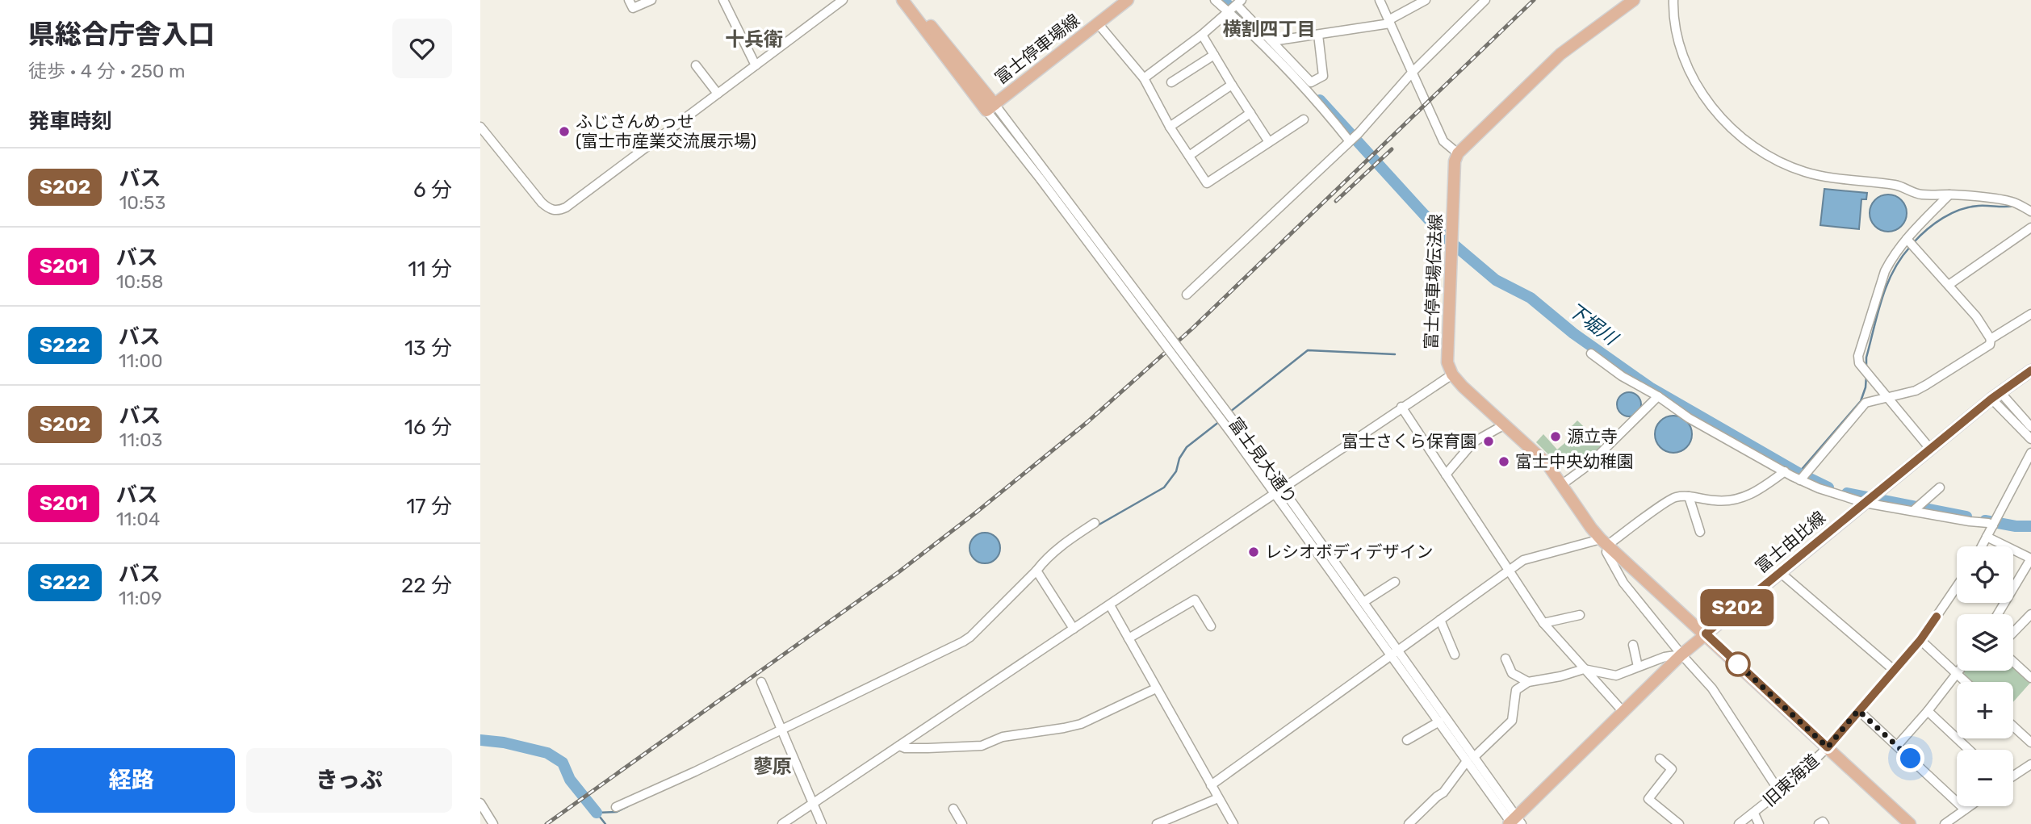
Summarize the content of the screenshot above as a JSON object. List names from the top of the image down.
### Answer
{
  "streets": {
    "main road": ["富士停車場線", "富士停車場伝法線", "富士由比線"],
    "street": ["富士見大通り", "旧東海道"]
  },
  "crossings": [
    ["富士停車場線", "富士見大通り"],
    ["富士見大通り", "富士由比線"]
  ],
  "districts": ["横割四丁目", "十兵衛", "蓼原"],
  "water": ["下堀川"],
  "places": [
    "ふじさんめっせ (富士市産業交流展示場)",
    "源立寺",
    "富士さくら保育園",
    "富士中央幼稚園",
    "レシオボディデザイン"
  ],
  "lines": ["bus line S202"],
  "page": {
    "heading": [
      ["県総合庁舎入口", "徒歩 · 4 分 · 250 m"],
      "発車時刻"
    ],
    "on_map": "S202",
    "list": [
      {
        "mark": "S202",
        "name": "バス",
        "note": "10:53",
        "value": "6 分"
      },
      {
        "mark": "S201",
        "name": "バス",
        "note": "10:58",
        "value": "11 分"
      },
      {
        "mark": "S222",
        "name": "バス",
        "note": "11:00",
        "value": "13 分"
      },
      {
        "mark": "S202",
        "name": "バス",
        "note": "11:03",
        "value": "16 分"
      },
      {
        "mark": "S201",
        "name": "バス",
        "note": "11:04",
        "value": "17 分"
      },
      {
        "mark": "S222",
        "name": "バス",
        "note": "11:09",
        "value": "22 分"
      }
    ],
    "map_buttons": ["+", "−"],
    "buttons": ["経路", "きっぷ"]
  }
}
